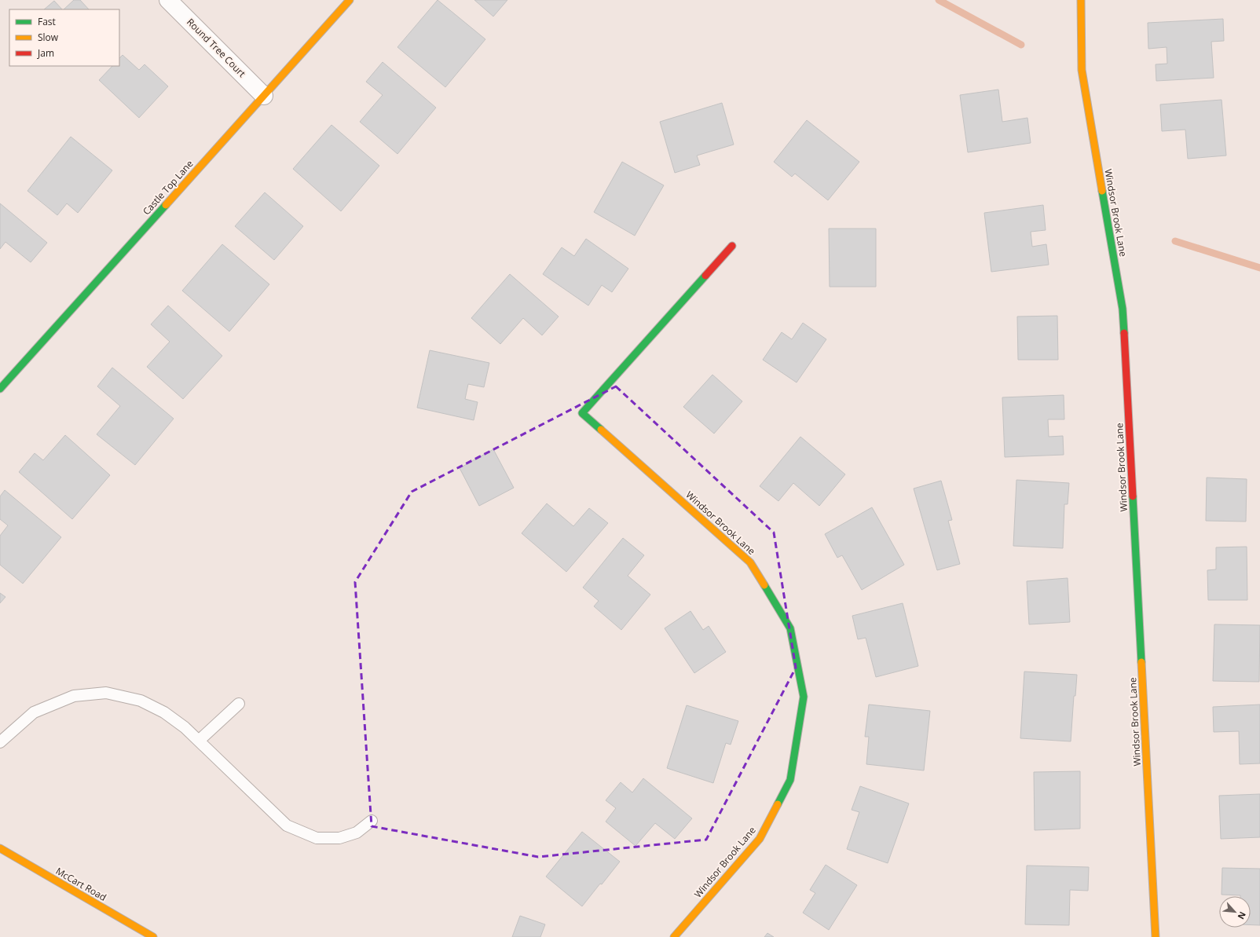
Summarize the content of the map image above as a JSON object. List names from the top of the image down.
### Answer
{
  "streets": {
    "street": [
      "Round Tree Court",
      "Castle Top Lane",
      "Windsor Brook Lane",
      "McCart Road"
    ]
  },
  "crossings": [
    ["Round Tree Court", "Castle Top Lane"]
  ],
  "legend": ["Fast", "Slow", "Jam"],
  "north": "bottom right"
}
